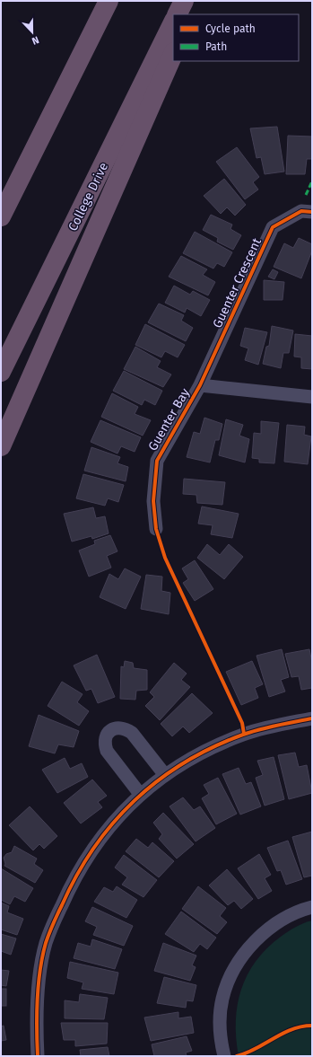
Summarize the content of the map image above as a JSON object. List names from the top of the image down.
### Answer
{
  "streets": {
    "highway": ["College Drive"],
    "street": ["Guenter Crescent", "Guenter Bay"]
  },
  "crossings": [
    ["Guenter Crescent", "Guenter Bay"]
  ],
  "legend": ["Cycle path", "Path"],
  "north": "bottom"
}
